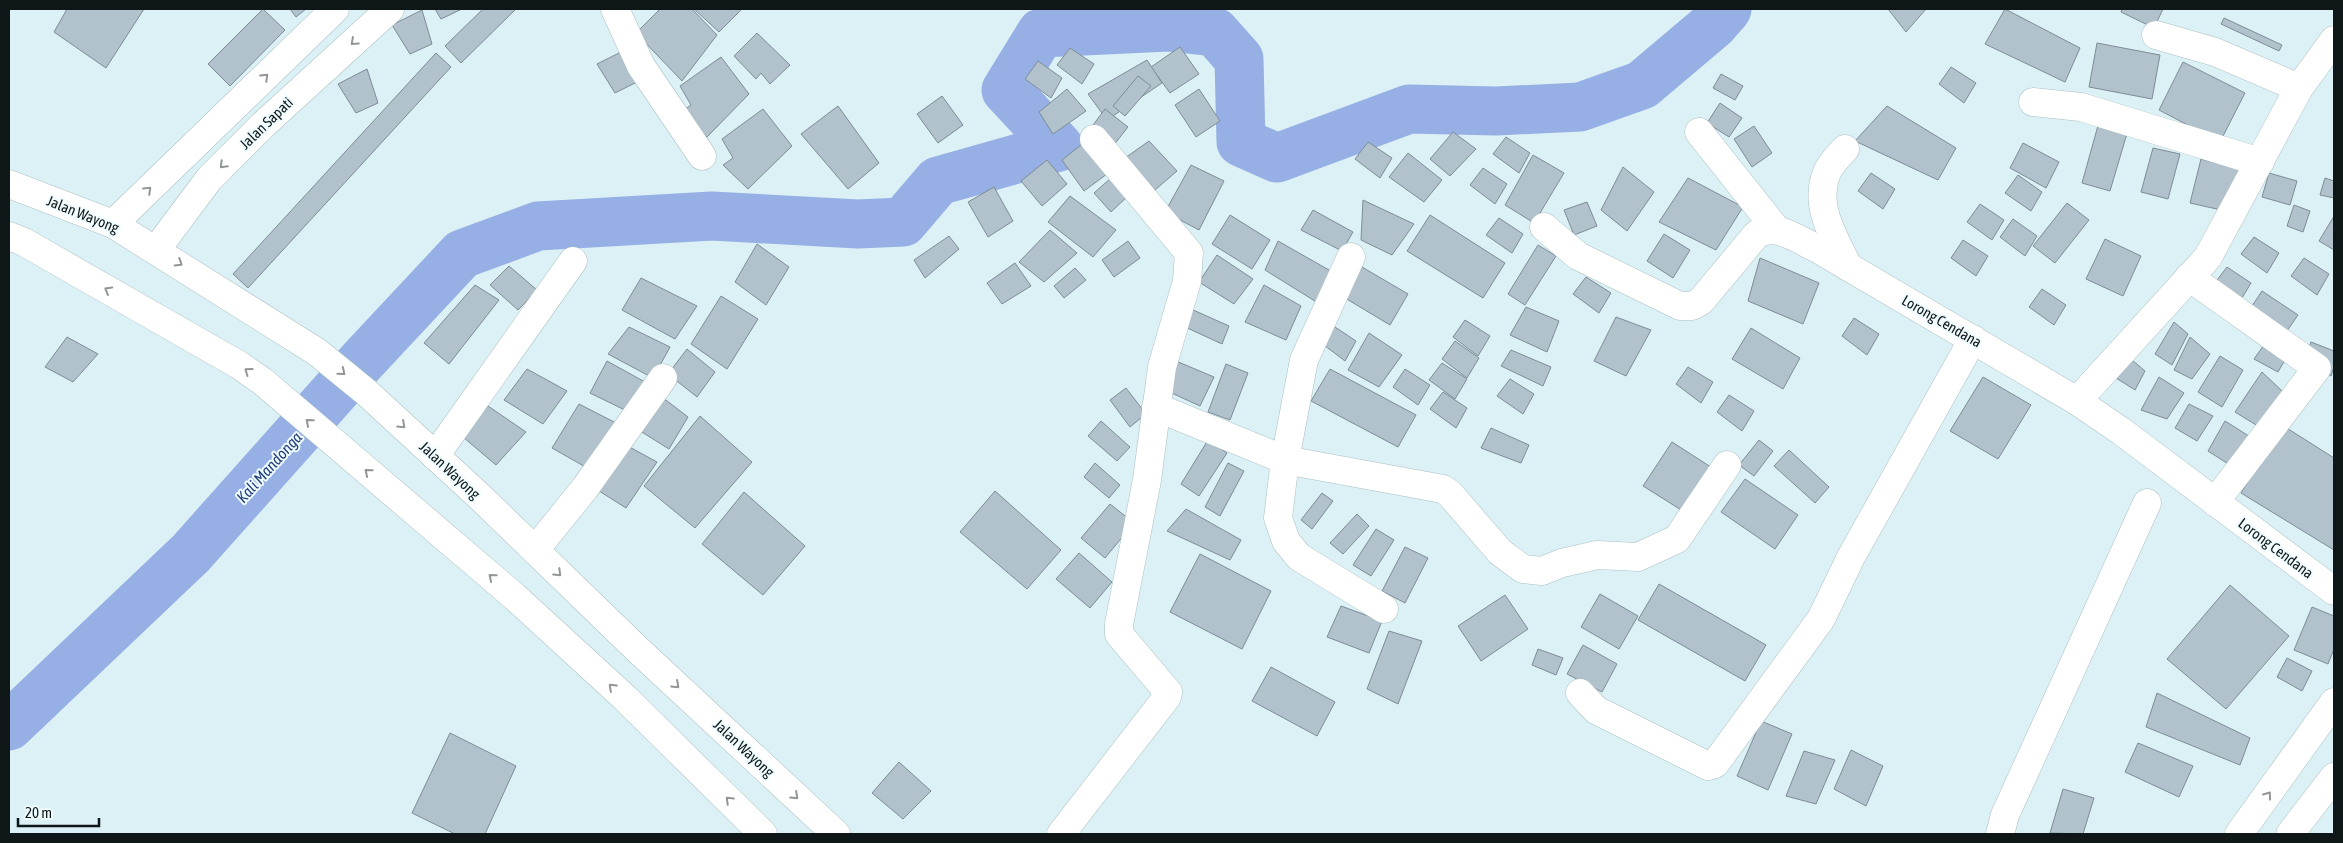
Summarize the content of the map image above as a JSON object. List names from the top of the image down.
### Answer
{
  "streets": {
    "street": ["Jalan Sapati", "Jalan Wayong", "Lorong Cendana"]
  },
  "crossings": [
    ["Jalan Sapati", "Jalan Wayong"]
  ],
  "water": ["Kali Mandonga"],
  "scale_bar": "20 m"
}
